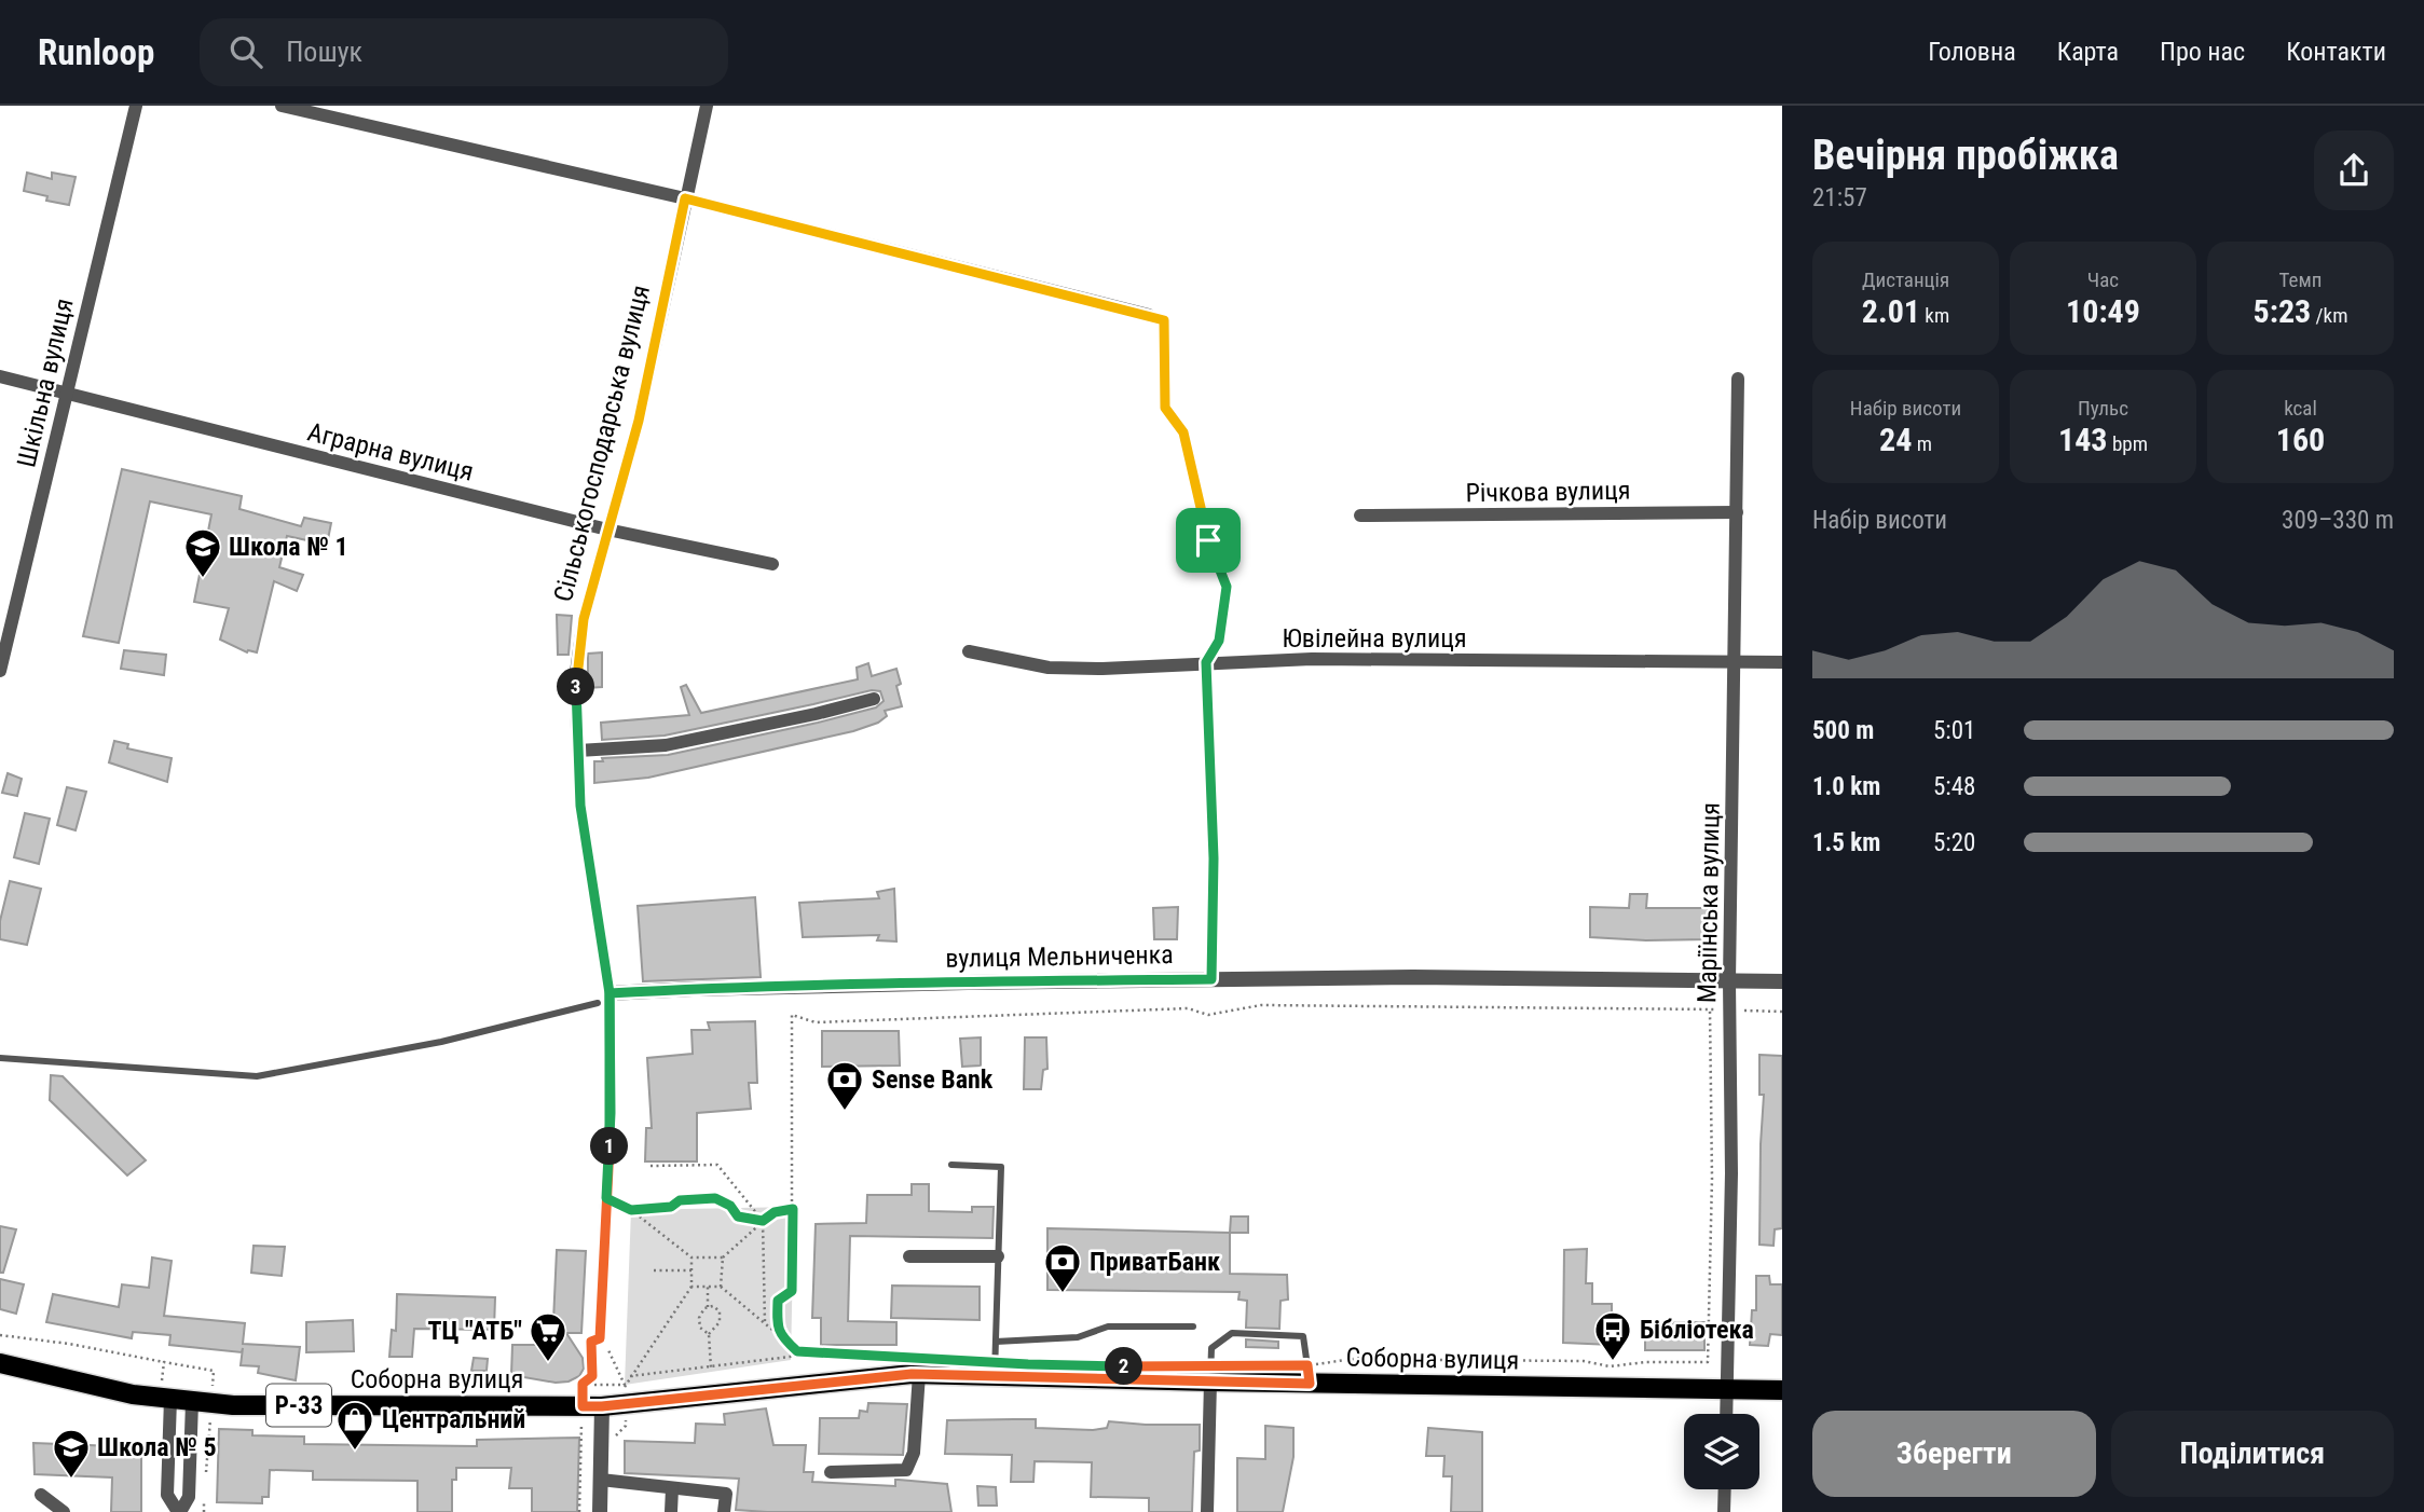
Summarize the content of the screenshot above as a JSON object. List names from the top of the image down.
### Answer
{
  "streets": {
    "main road": ["Соборна вулиця", "Р-33"],
    "street": [
      "Шкільна вулиця",
      "Сільськогосподарська вулиця",
      "Аграрна вулиця",
      "Річкова вулиця",
      "Ювілейна вулиця",
      "Маріїнська вулиця",
      "вулиця Мельниченка"
    ]
  },
  "crossings": [
    ["Шкільна вулиця", "Аграрна вулиця"],
    ["Сільськогосподарська вулиця", "Аграрна вулиця"],
    ["Сільськогосподарська вулиця", "вулиця Мельниченка"],
    ["Річкова вулиця", "Маріїнська вулиця"],
    ["Ювілейна вулиця", "Маріїнська вулиця"],
    ["Маріїнська вулиця", "вулиця Мельниченка"],
    ["Маріїнська вулиця", "Соборна вулиця"]
  ],
  "places": {
    "school or university": ["Школа № 1", "Школа № 5"],
    "bank": ["Sense Bank", "ПриватБанк"],
    "bus stop": ["Бібліотека"],
    "supermarket": ["ТЦ \"АТБ\""],
    "shop": ["Центральний"]
  },
  "page": {
    "header": "Runloop",
    "search": "Пошук",
    "nav": [
      "Головна",
      "Карта",
      "Про нас",
      "Контакти"
    ],
    "heading": ["Вечірня пробіжка", "21:57"],
    "stats": [
      ["Дистанція", "2.01 km"],
      ["Час", "10:49"],
      ["Темп", "5:23 /km"],
      ["Набір висоти", "24 m"],
      ["Пульс", "143 bpm"],
      ["kcal", "160"]
    ],
    "chart": ["Набір висоти", "309–330 m"],
    "pins": ["3", "1", "2"],
    "list": [
      {
        "name": "500 m",
        "note": "5:01"
      },
      {
        "name": "1.0 km",
        "note": "5:48"
      },
      {
        "name": "1.5 km",
        "note": "5:20"
      }
    ],
    "buttons": ["Зберегти", "Поділитися"]
  }
}
